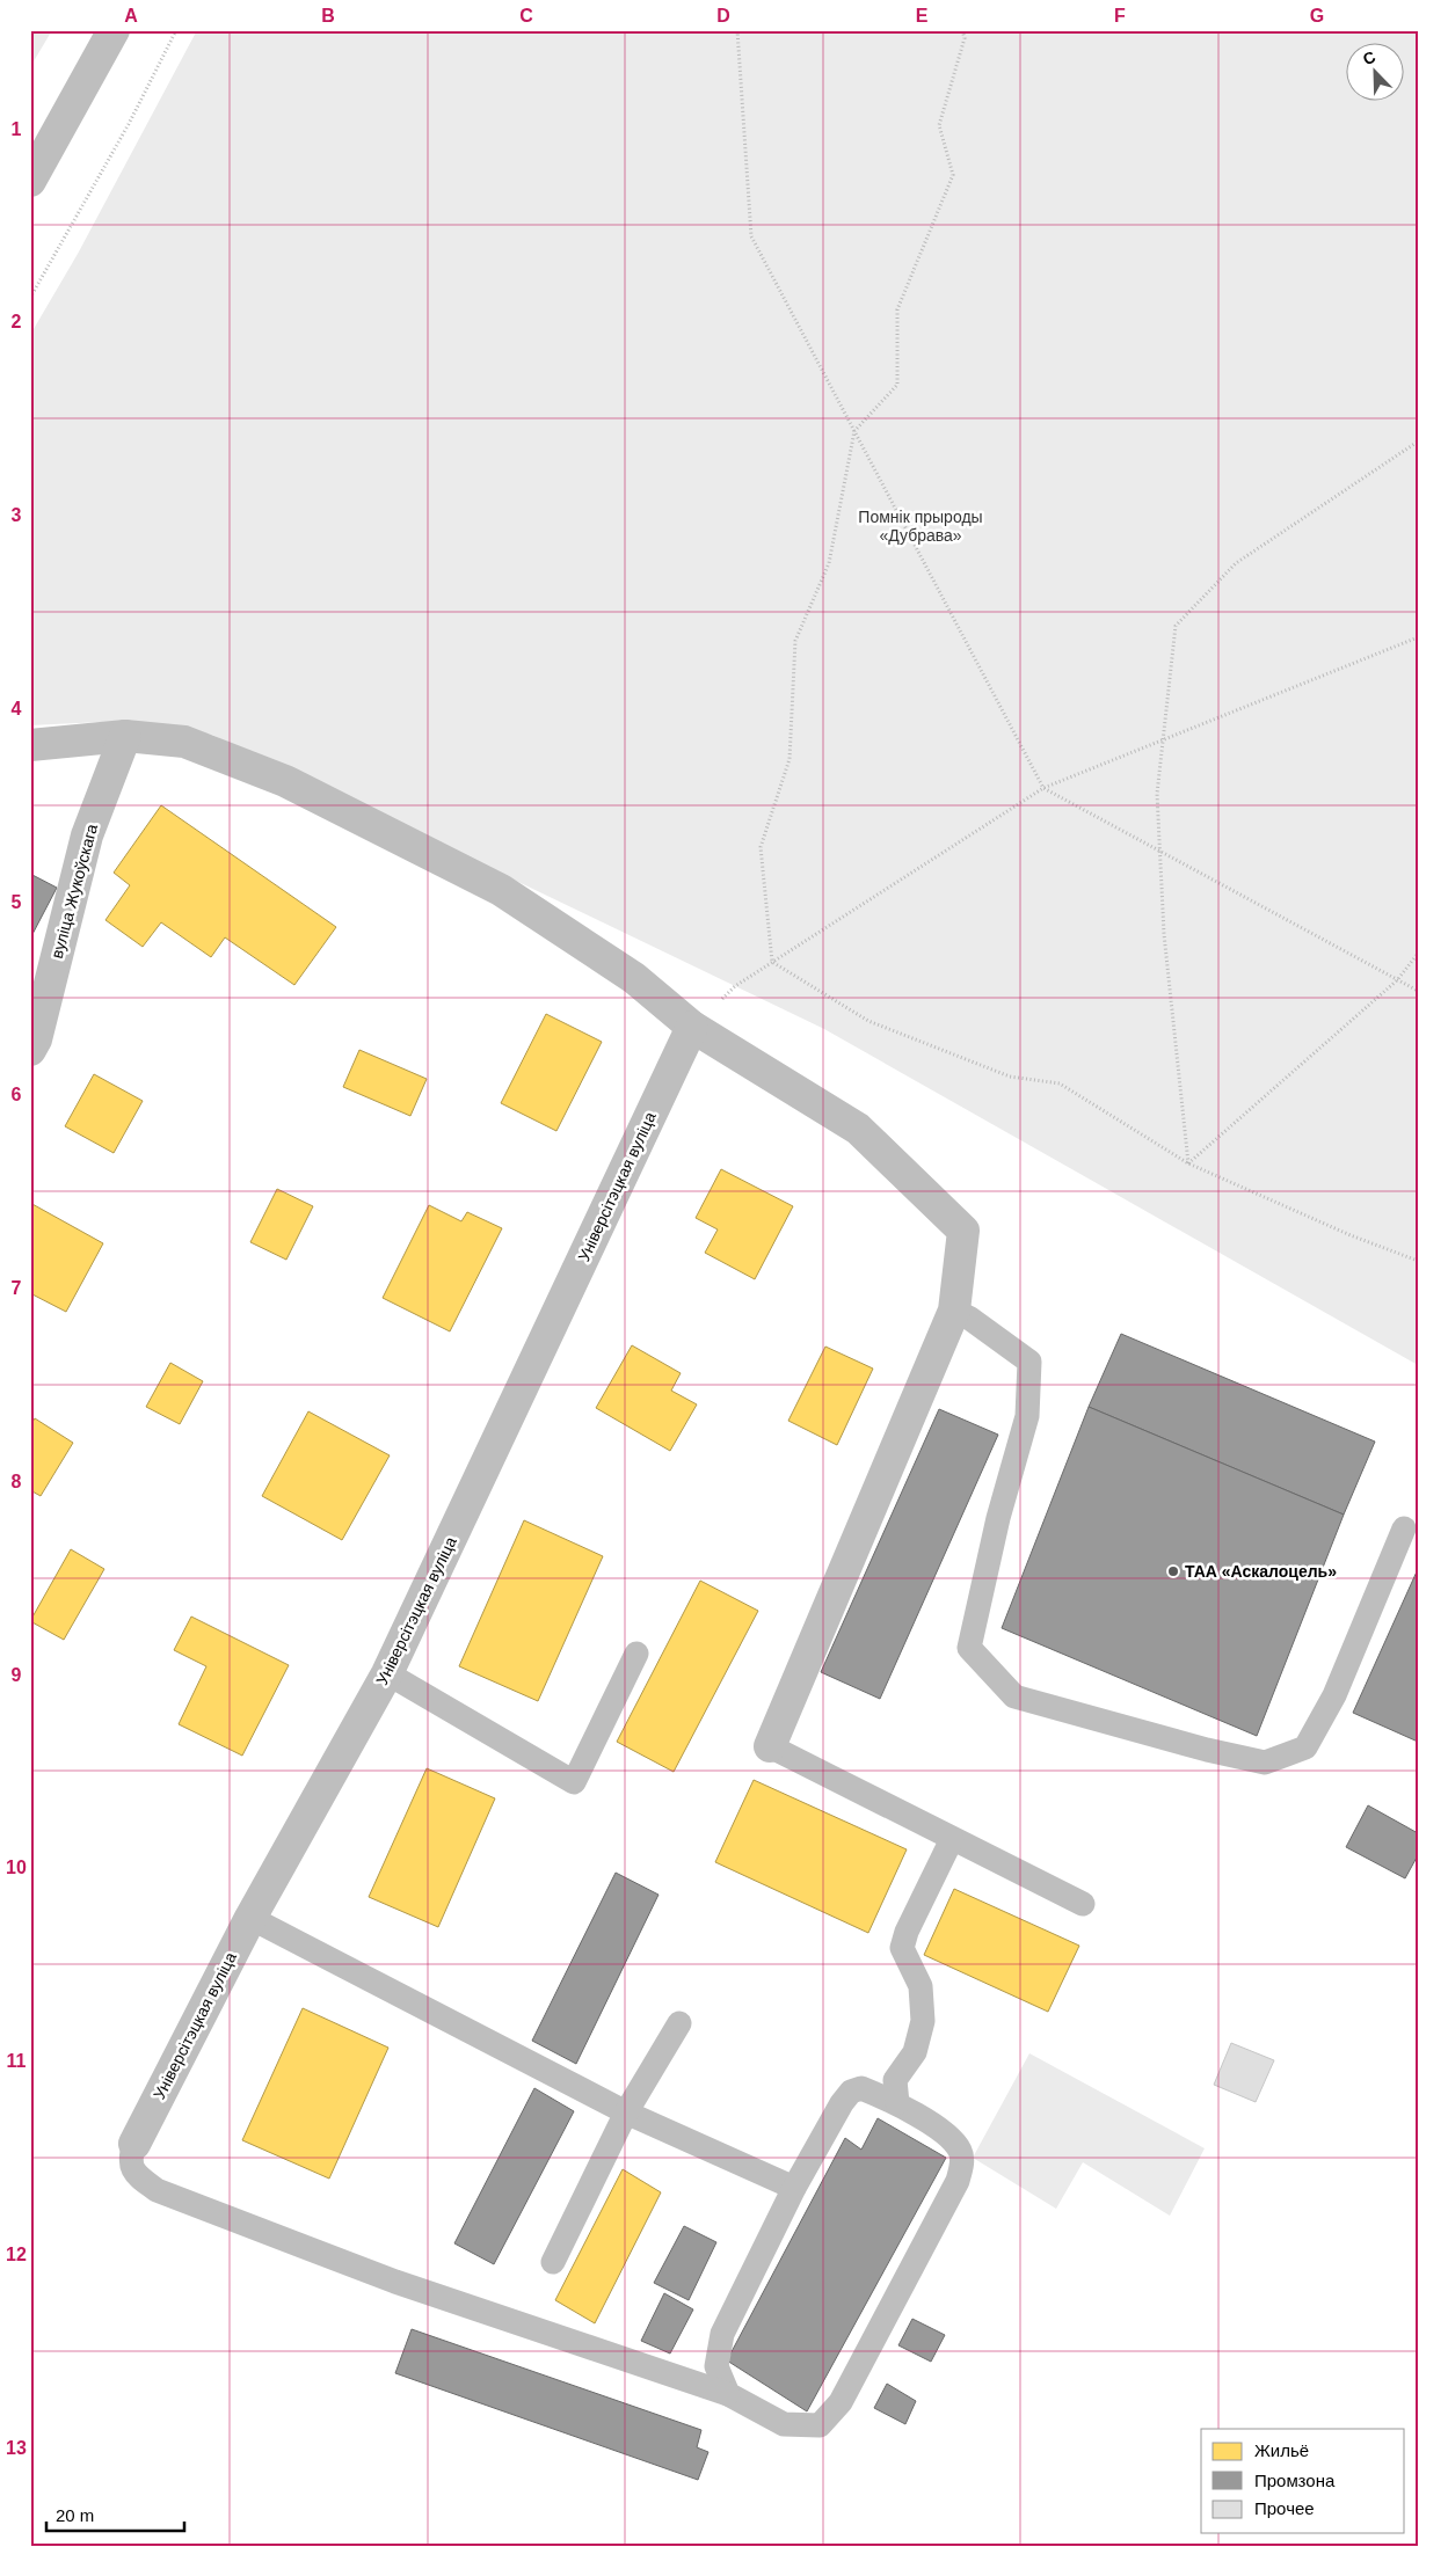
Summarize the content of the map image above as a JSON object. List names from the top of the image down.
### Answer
{
  "streets": {
    "street": ["вуліца Жукоўскага", "Універсітэцкая вуліца"]
  },
  "parks": ["Помнік прыроды «Дубрава»"],
  "places": ["ТАА «Аскалоцель»"],
  "legend": ["Жильё", "Промзона", "Прочее"],
  "scale_bar": "20 m",
  "north": "top left",
  "grid": {
    "columns": [
      "A",
      "B",
      "C",
      "D",
      "E",
      "F",
      "G"
    ],
    "rows": [
      "1",
      "2",
      "3",
      "4",
      "5",
      "6",
      "7",
      "8",
      "9",
      "10",
      "11",
      "12",
      "13"
    ]
  }
}
